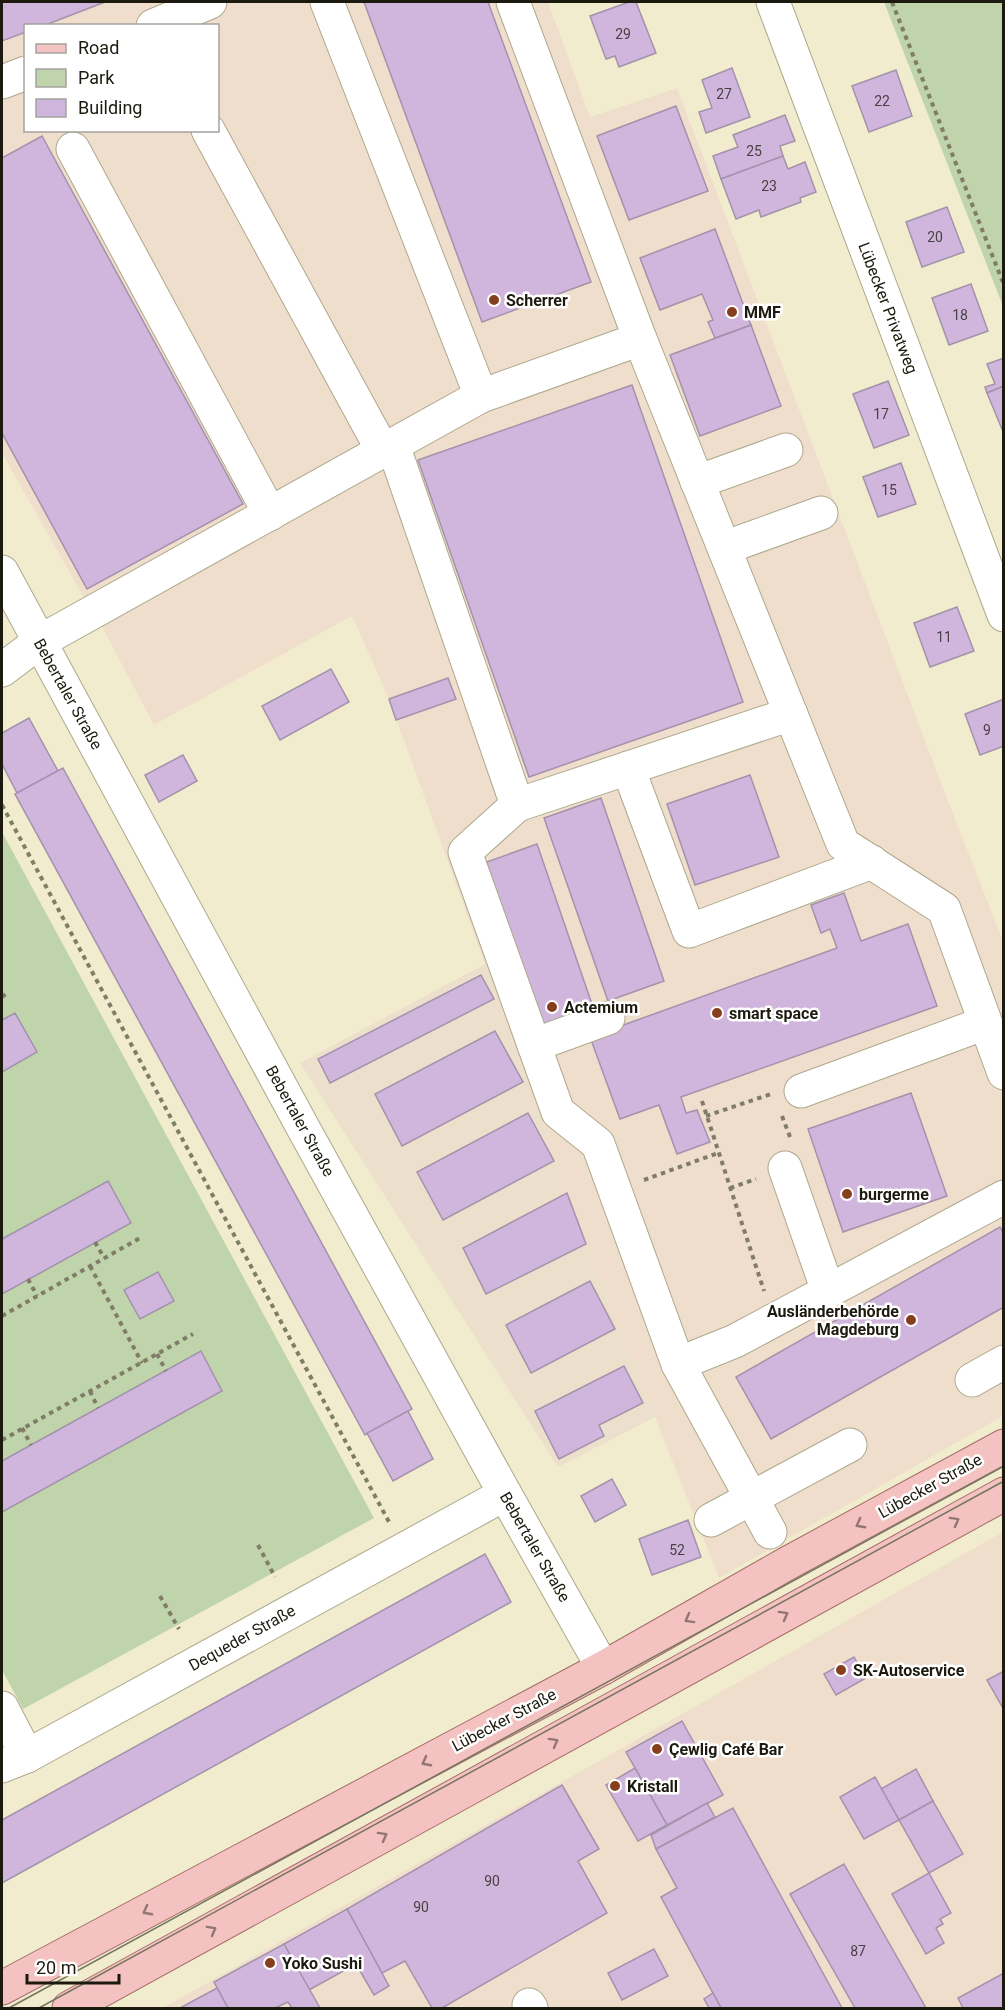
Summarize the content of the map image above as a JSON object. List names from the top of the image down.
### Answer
{
  "streets": {
    "main road": ["Lübecker Straße"],
    "street": ["Lübecker Privatweg", "Bebertaler Straße", "Dequeder Straße"]
  },
  "crossings": [
    ["Bebertaler Straße", "Lübecker Straße"],
    ["Bebertaler Straße", "Dequeder Straße"]
  ],
  "places": [
    "Scherrer",
    "MMF",
    "Actemium",
    "smart space",
    "burgerme",
    "Ausländerbehörde Magdeburg",
    "SK-Autoservice",
    "Çewlig Café Bar",
    "Kristall",
    "Yoko Sushi"
  ],
  "house_numbers": [
    "29",
    "27",
    "22",
    "25",
    "23",
    "20",
    "18",
    "17",
    "15",
    "11",
    "9",
    "52",
    "90",
    "90",
    "87"
  ],
  "legend": ["Road", "Park", "Building"],
  "scale_bar": "20 m"
}
